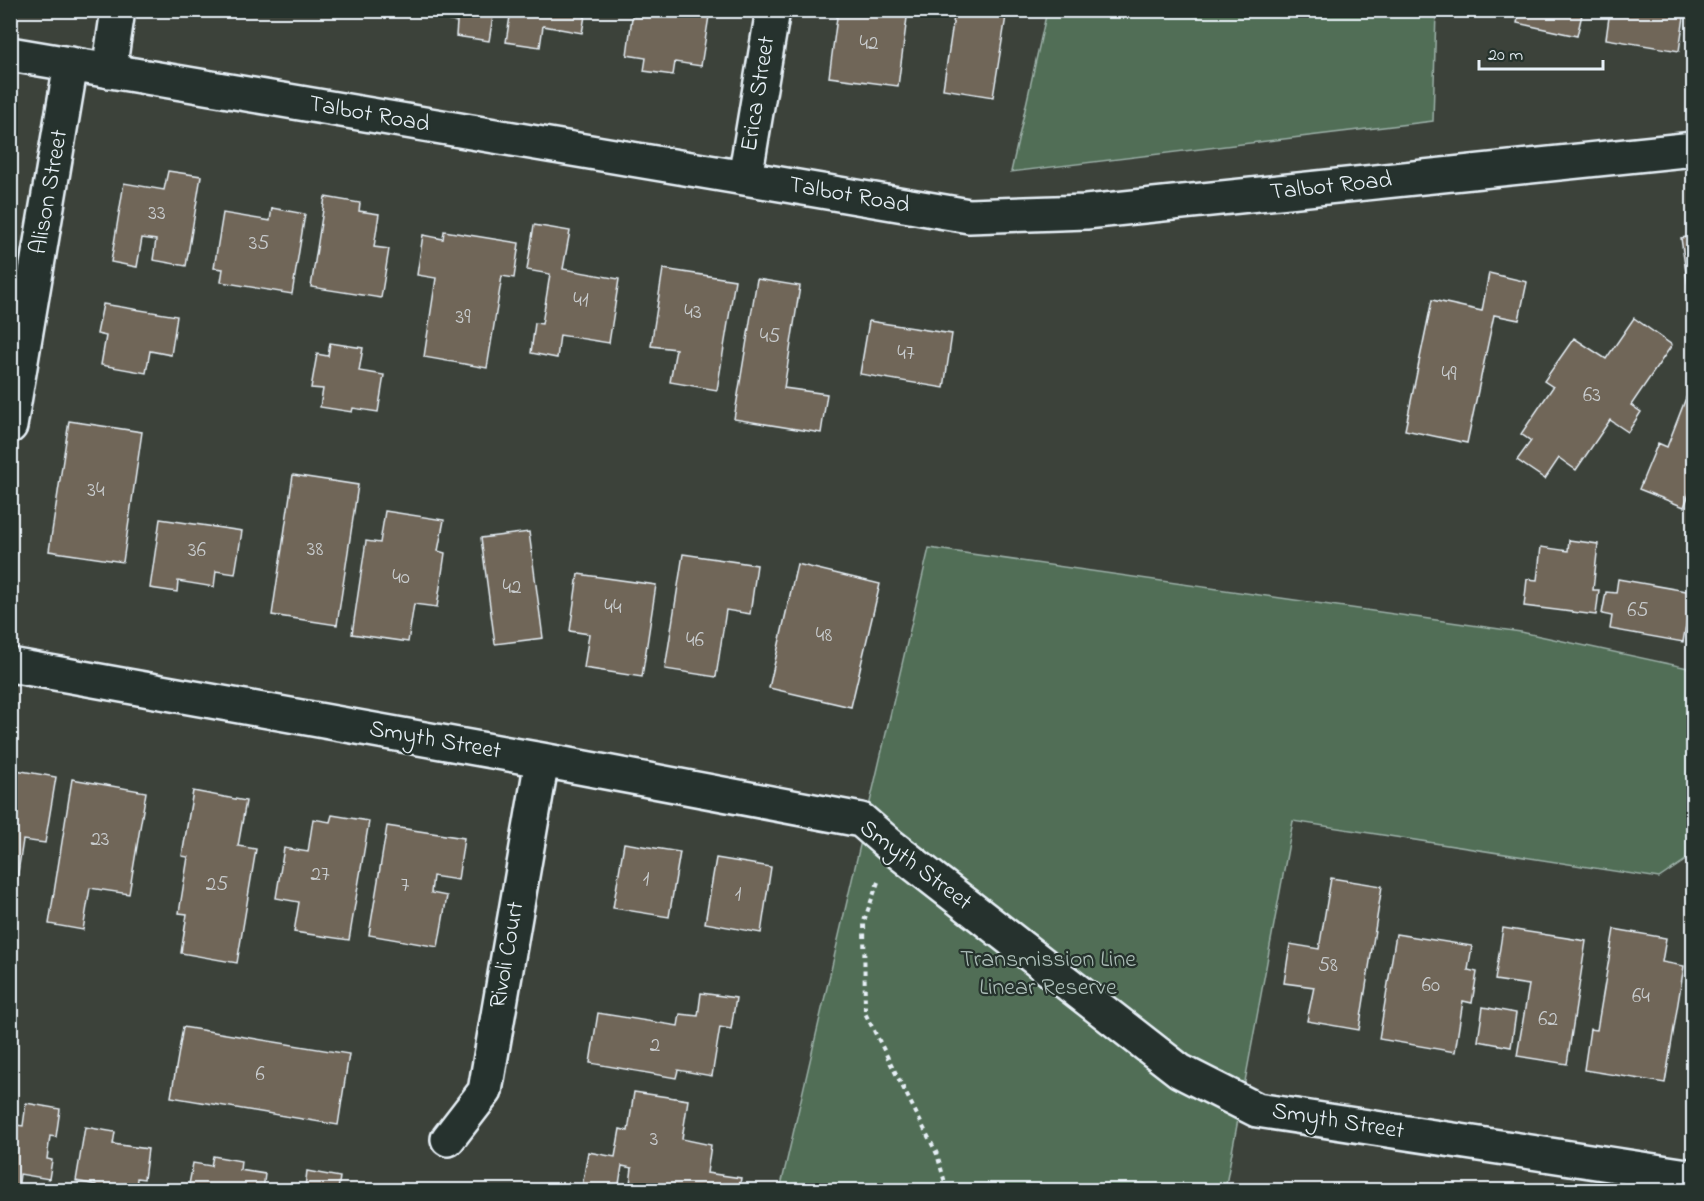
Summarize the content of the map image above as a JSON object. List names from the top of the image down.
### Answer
{
  "streets": {
    "street": [
      "Erica Street",
      "Talbot Road",
      "Alison Street",
      "Smyth Street",
      "Rivoli Court"
    ]
  },
  "crossings": [
    ["Erica Street", "Talbot Road"],
    ["Talbot Road", "Alison Street"],
    ["Smyth Street", "Rivoli Court"]
  ],
  "parks": ["Transmission Line Linear Reserve"],
  "house_numbers": [
    "42",
    "33",
    "35",
    "41",
    "43",
    "39",
    "45",
    "47",
    "49",
    "63",
    "34",
    "38",
    "36",
    "40",
    "42",
    "44",
    "65",
    "48",
    "46",
    "23",
    "27",
    "1",
    "25",
    "7",
    "1",
    "58",
    "60",
    "64",
    "62",
    "2",
    "6",
    "3"
  ],
  "scale_bar": "20 m"
}
